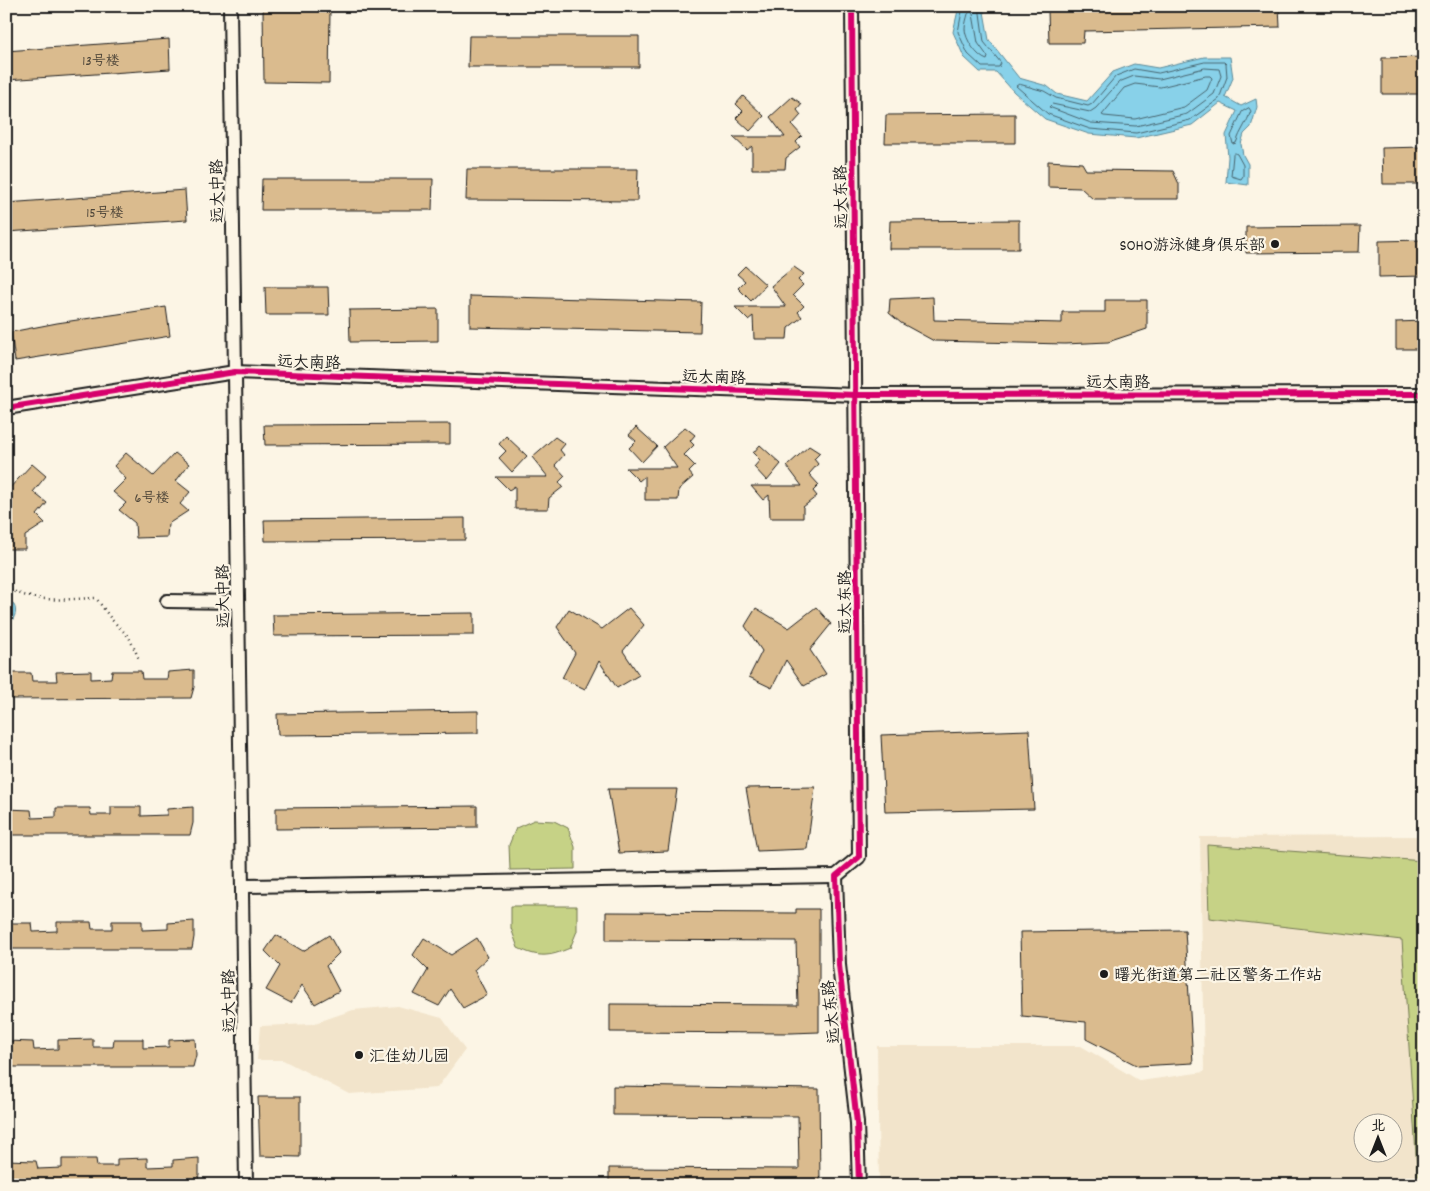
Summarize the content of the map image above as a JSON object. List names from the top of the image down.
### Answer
{
  "streets": {
    "street": ["远大中路", "远大东路", "远大南路"]
  },
  "crossings": [
    ["远大中路", "远大南路"],
    ["远大东路", "远大南路"]
  ],
  "places": ["SOHO游泳健身俱乐部", "曙光街道第二社区警务工作站", "汇佳幼儿园"],
  "house_numbers": ["13号楼", "15号楼", "6号楼"],
  "north": "top"
}
